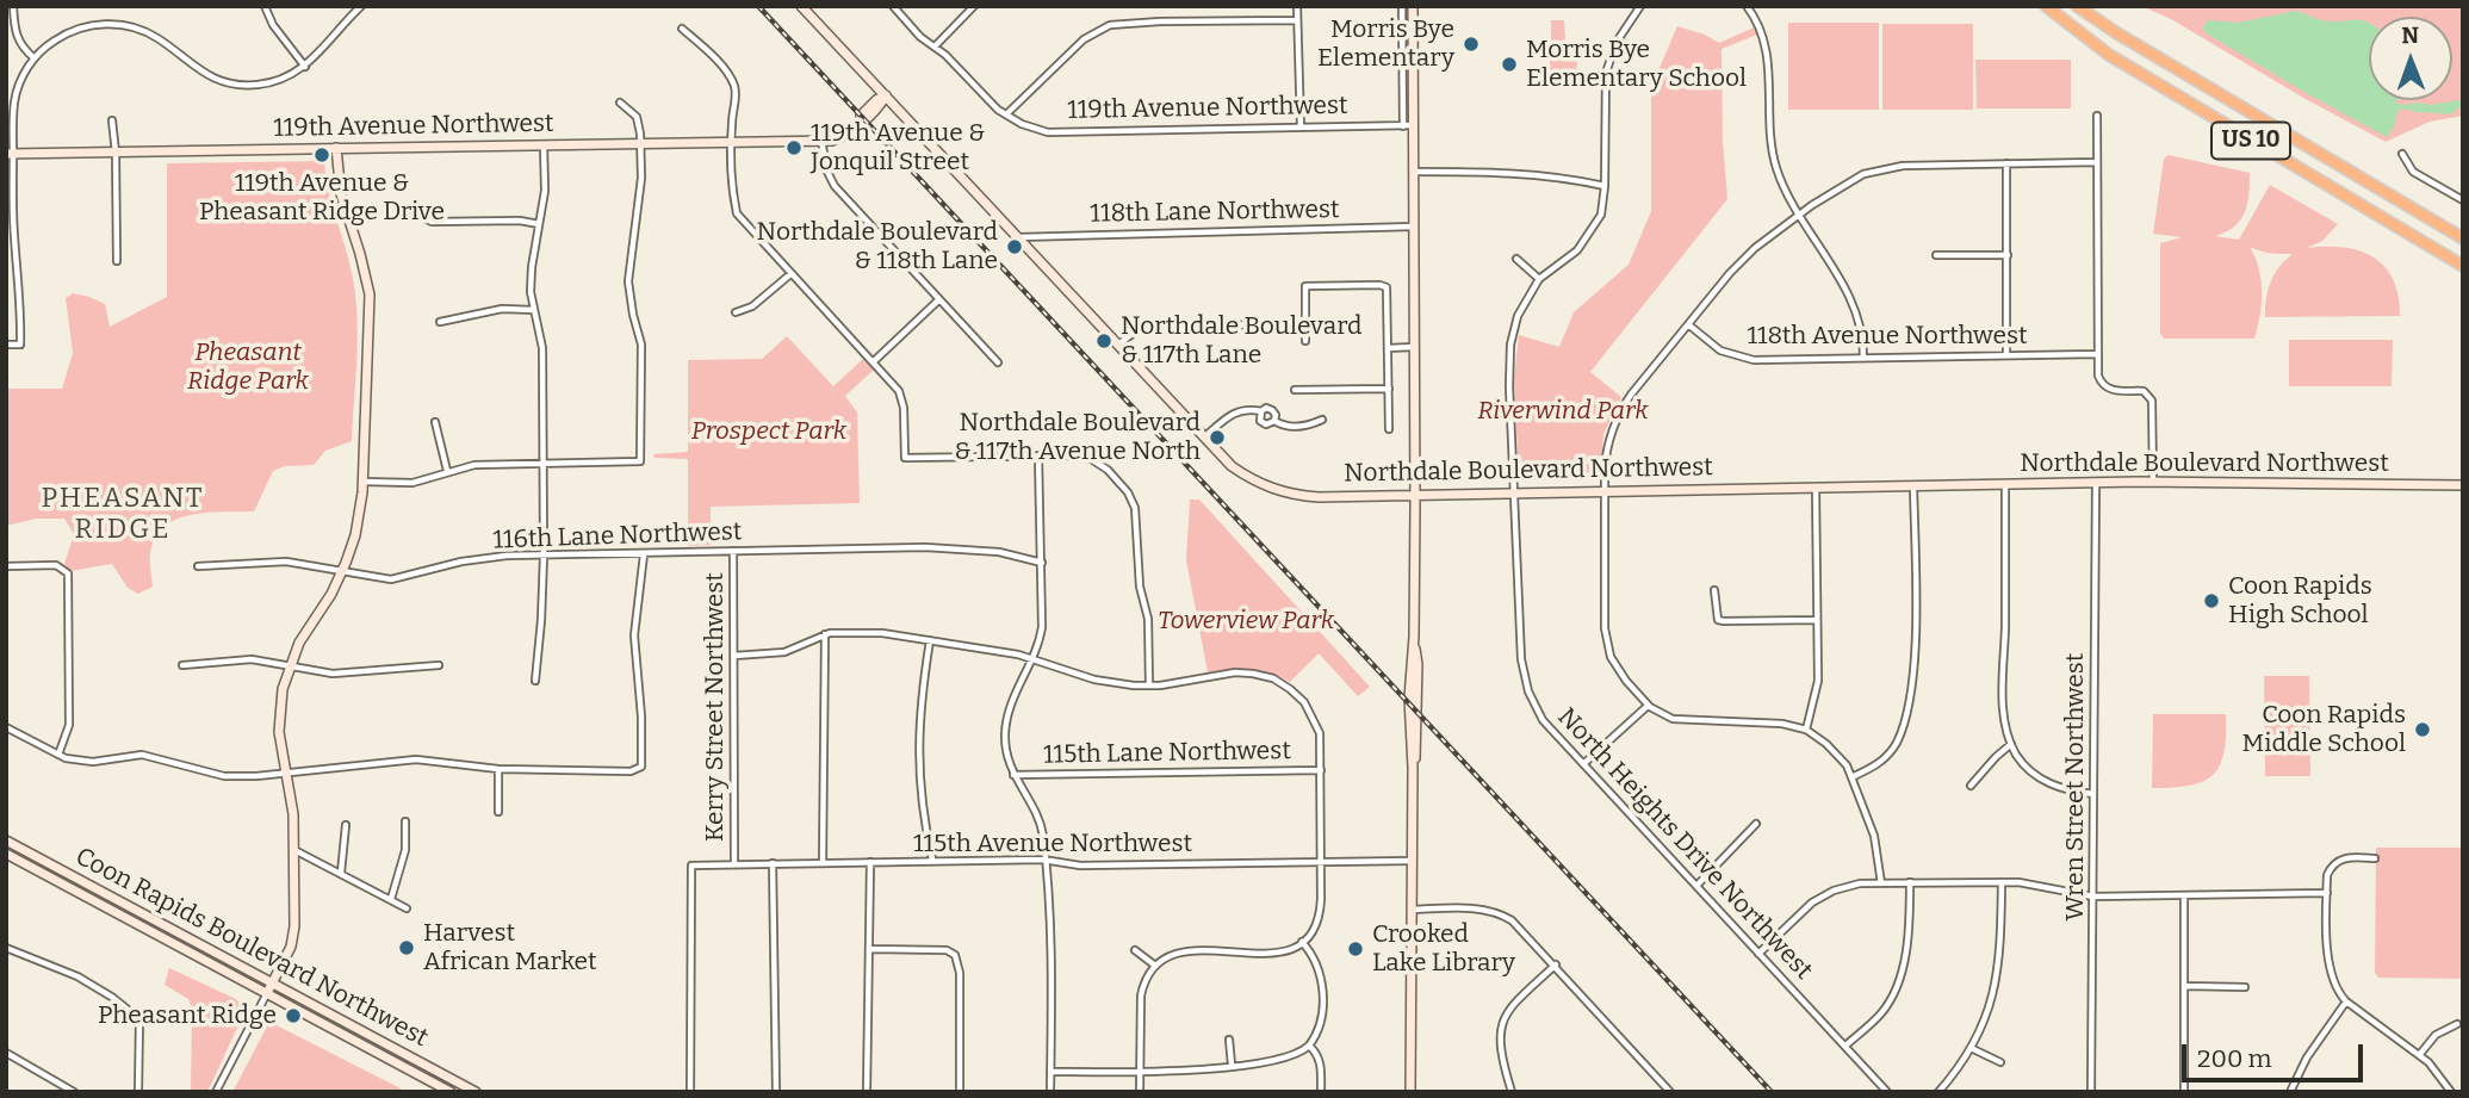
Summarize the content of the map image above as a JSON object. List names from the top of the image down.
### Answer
{
  "streets": {
    "highway": ["US 10"],
    "street": [
      "119th Avenue Northwest",
      "118th Lane Northwest",
      "118th Avenue Northwest",
      "Northdale Boulevard Northwest",
      "116th Lane Northwest",
      "Kerry Street Northwest",
      "115th Lane Northwest",
      "Wren Street Northwest",
      "115th Avenue Northwest",
      "North Heights Drive Northwest",
      "Coon Rapids Boulevard Northwest"
    ]
  },
  "crossings": [
    ["119th Avenue Northwest", "Northdale Boulevard Northwest"],
    ["118th Lane Northwest", "Northdale Boulevard Northwest"],
    ["Northdale Boulevard Northwest", "Wren Street Northwest"],
    ["Northdale Boulevard Northwest", "North Heights Drive Northwest"],
    ["116th Lane Northwest", "Kerry Street Northwest"],
    ["Kerry Street Northwest", "115th Avenue Northwest"]
  ],
  "districts": ["PHEASANT RIDGE"],
  "parks": [
    "Pheasant Ridge Park",
    "Riverwind Park",
    "Prospect Park",
    "Towerview Park"
  ],
  "places": [
    "Morris Bye Elementary",
    "Morris Bye Elementary School",
    "119th Avenue & Jonquil Street",
    "119th Avenue & Pheasant Ridge Drive",
    "Northdale Boulevard & 118th Lane",
    "Northdale Boulevard & 117th Lane",
    "Northdale Boulevard & 117th Avenue North",
    "Coon Rapids High School",
    "Coon Rapids Middle School",
    "Harvest African Market",
    "Crooked Lake Library",
    "Pheasant Ridge"
  ],
  "scale_bar": "200 m",
  "north": "top"
}
